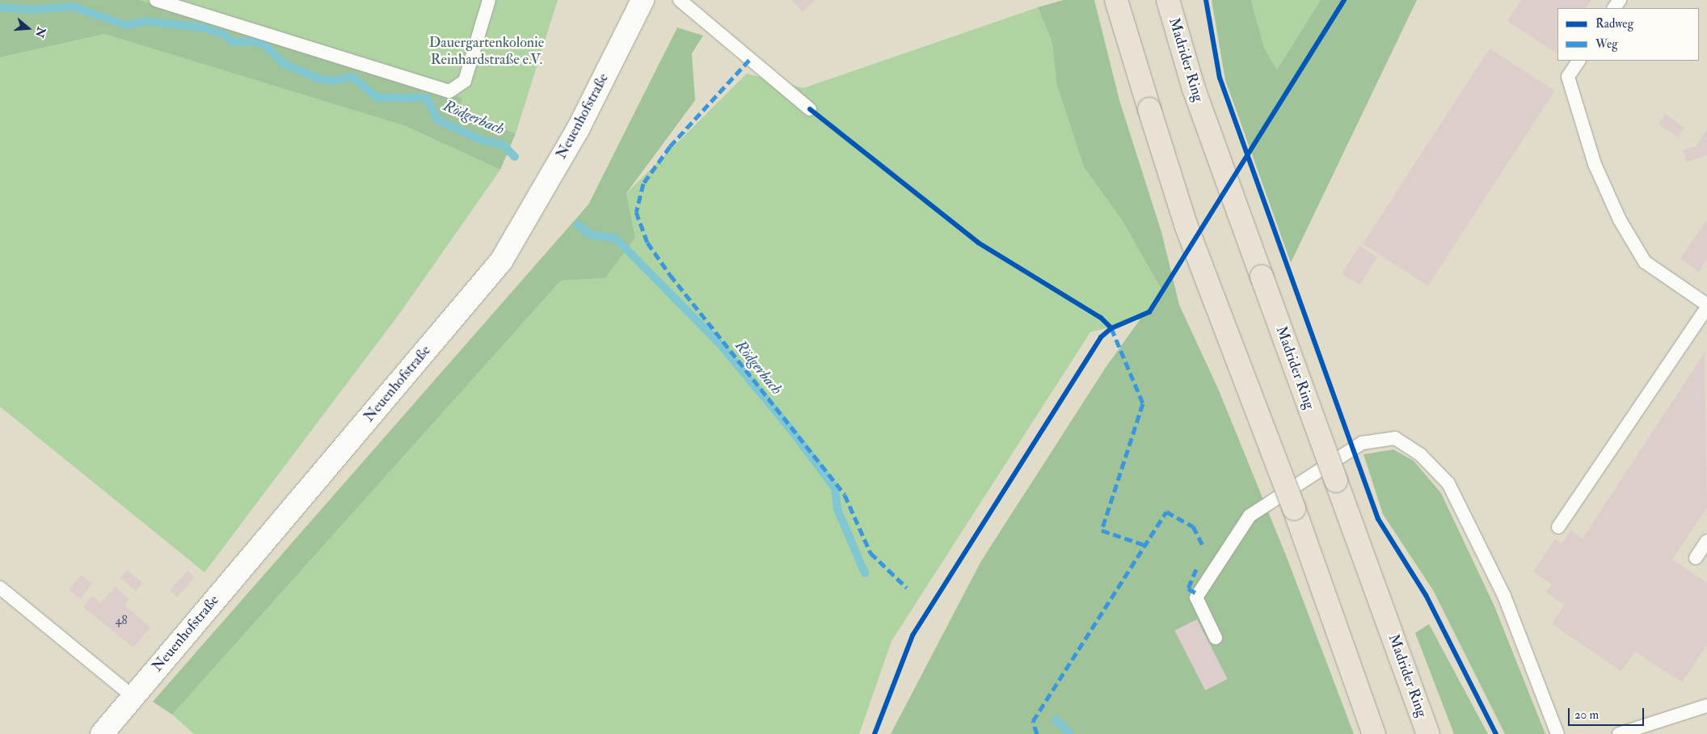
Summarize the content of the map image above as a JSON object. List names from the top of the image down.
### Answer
{
  "streets": {
    "main road": ["Madrider Ring"],
    "street": ["Neuenhofstraße"]
  },
  "water": ["Rödgerbach"],
  "parks": ["Dauergartenkolonie Reinhardstraße e.V."],
  "house_numbers": ["48"],
  "legend": ["Radweg", "Weg"],
  "scale_bar": "20 m",
  "north": "right"
}
